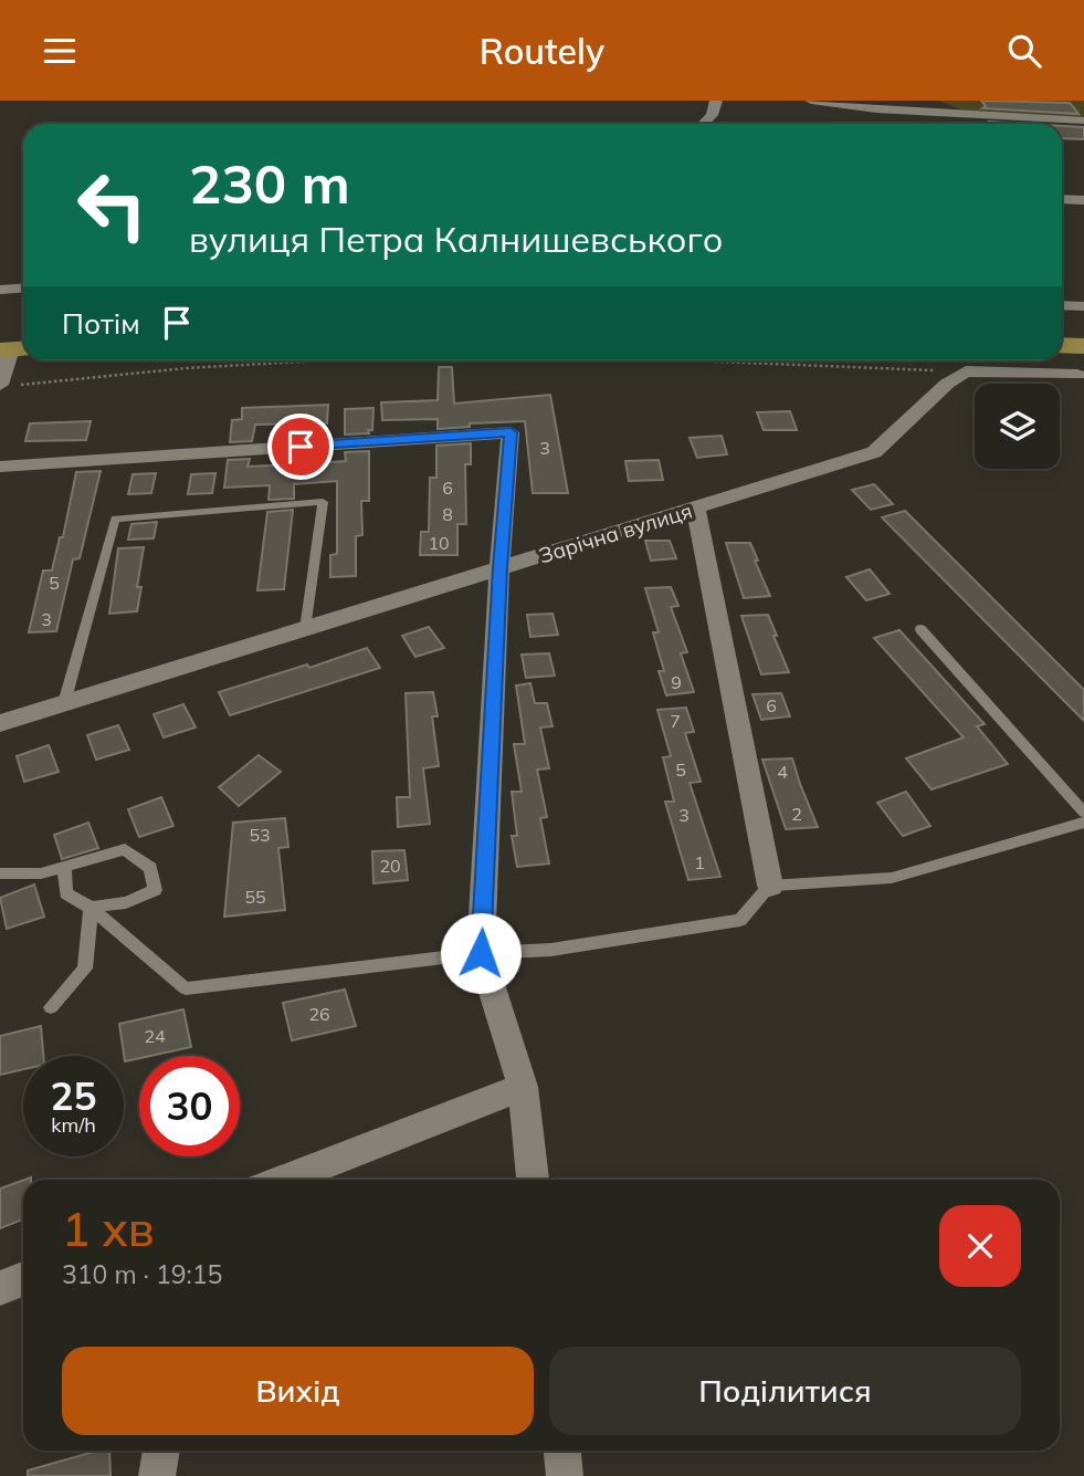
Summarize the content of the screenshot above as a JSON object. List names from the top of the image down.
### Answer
{
  "streets": {
    "street": ["Зарічна вулиця"]
  },
  "house_numbers": [
    "3",
    "6",
    "8",
    "10",
    "5",
    "3",
    "9",
    "6",
    "7",
    "5",
    "4",
    "2",
    "3",
    "53",
    "1",
    "20",
    "55",
    "26",
    "24"
  ],
  "page": {
    "header": "Routely",
    "turn": ["230 m", "вулиця Петра Калнишевського"],
    "then": "Потім",
    "speed": "25 km/h",
    "limit": "30",
    "heading": ["1 хв", "310 m · 19:15"],
    "buttons": ["Вихід", "Поділитися"]
  }
}
